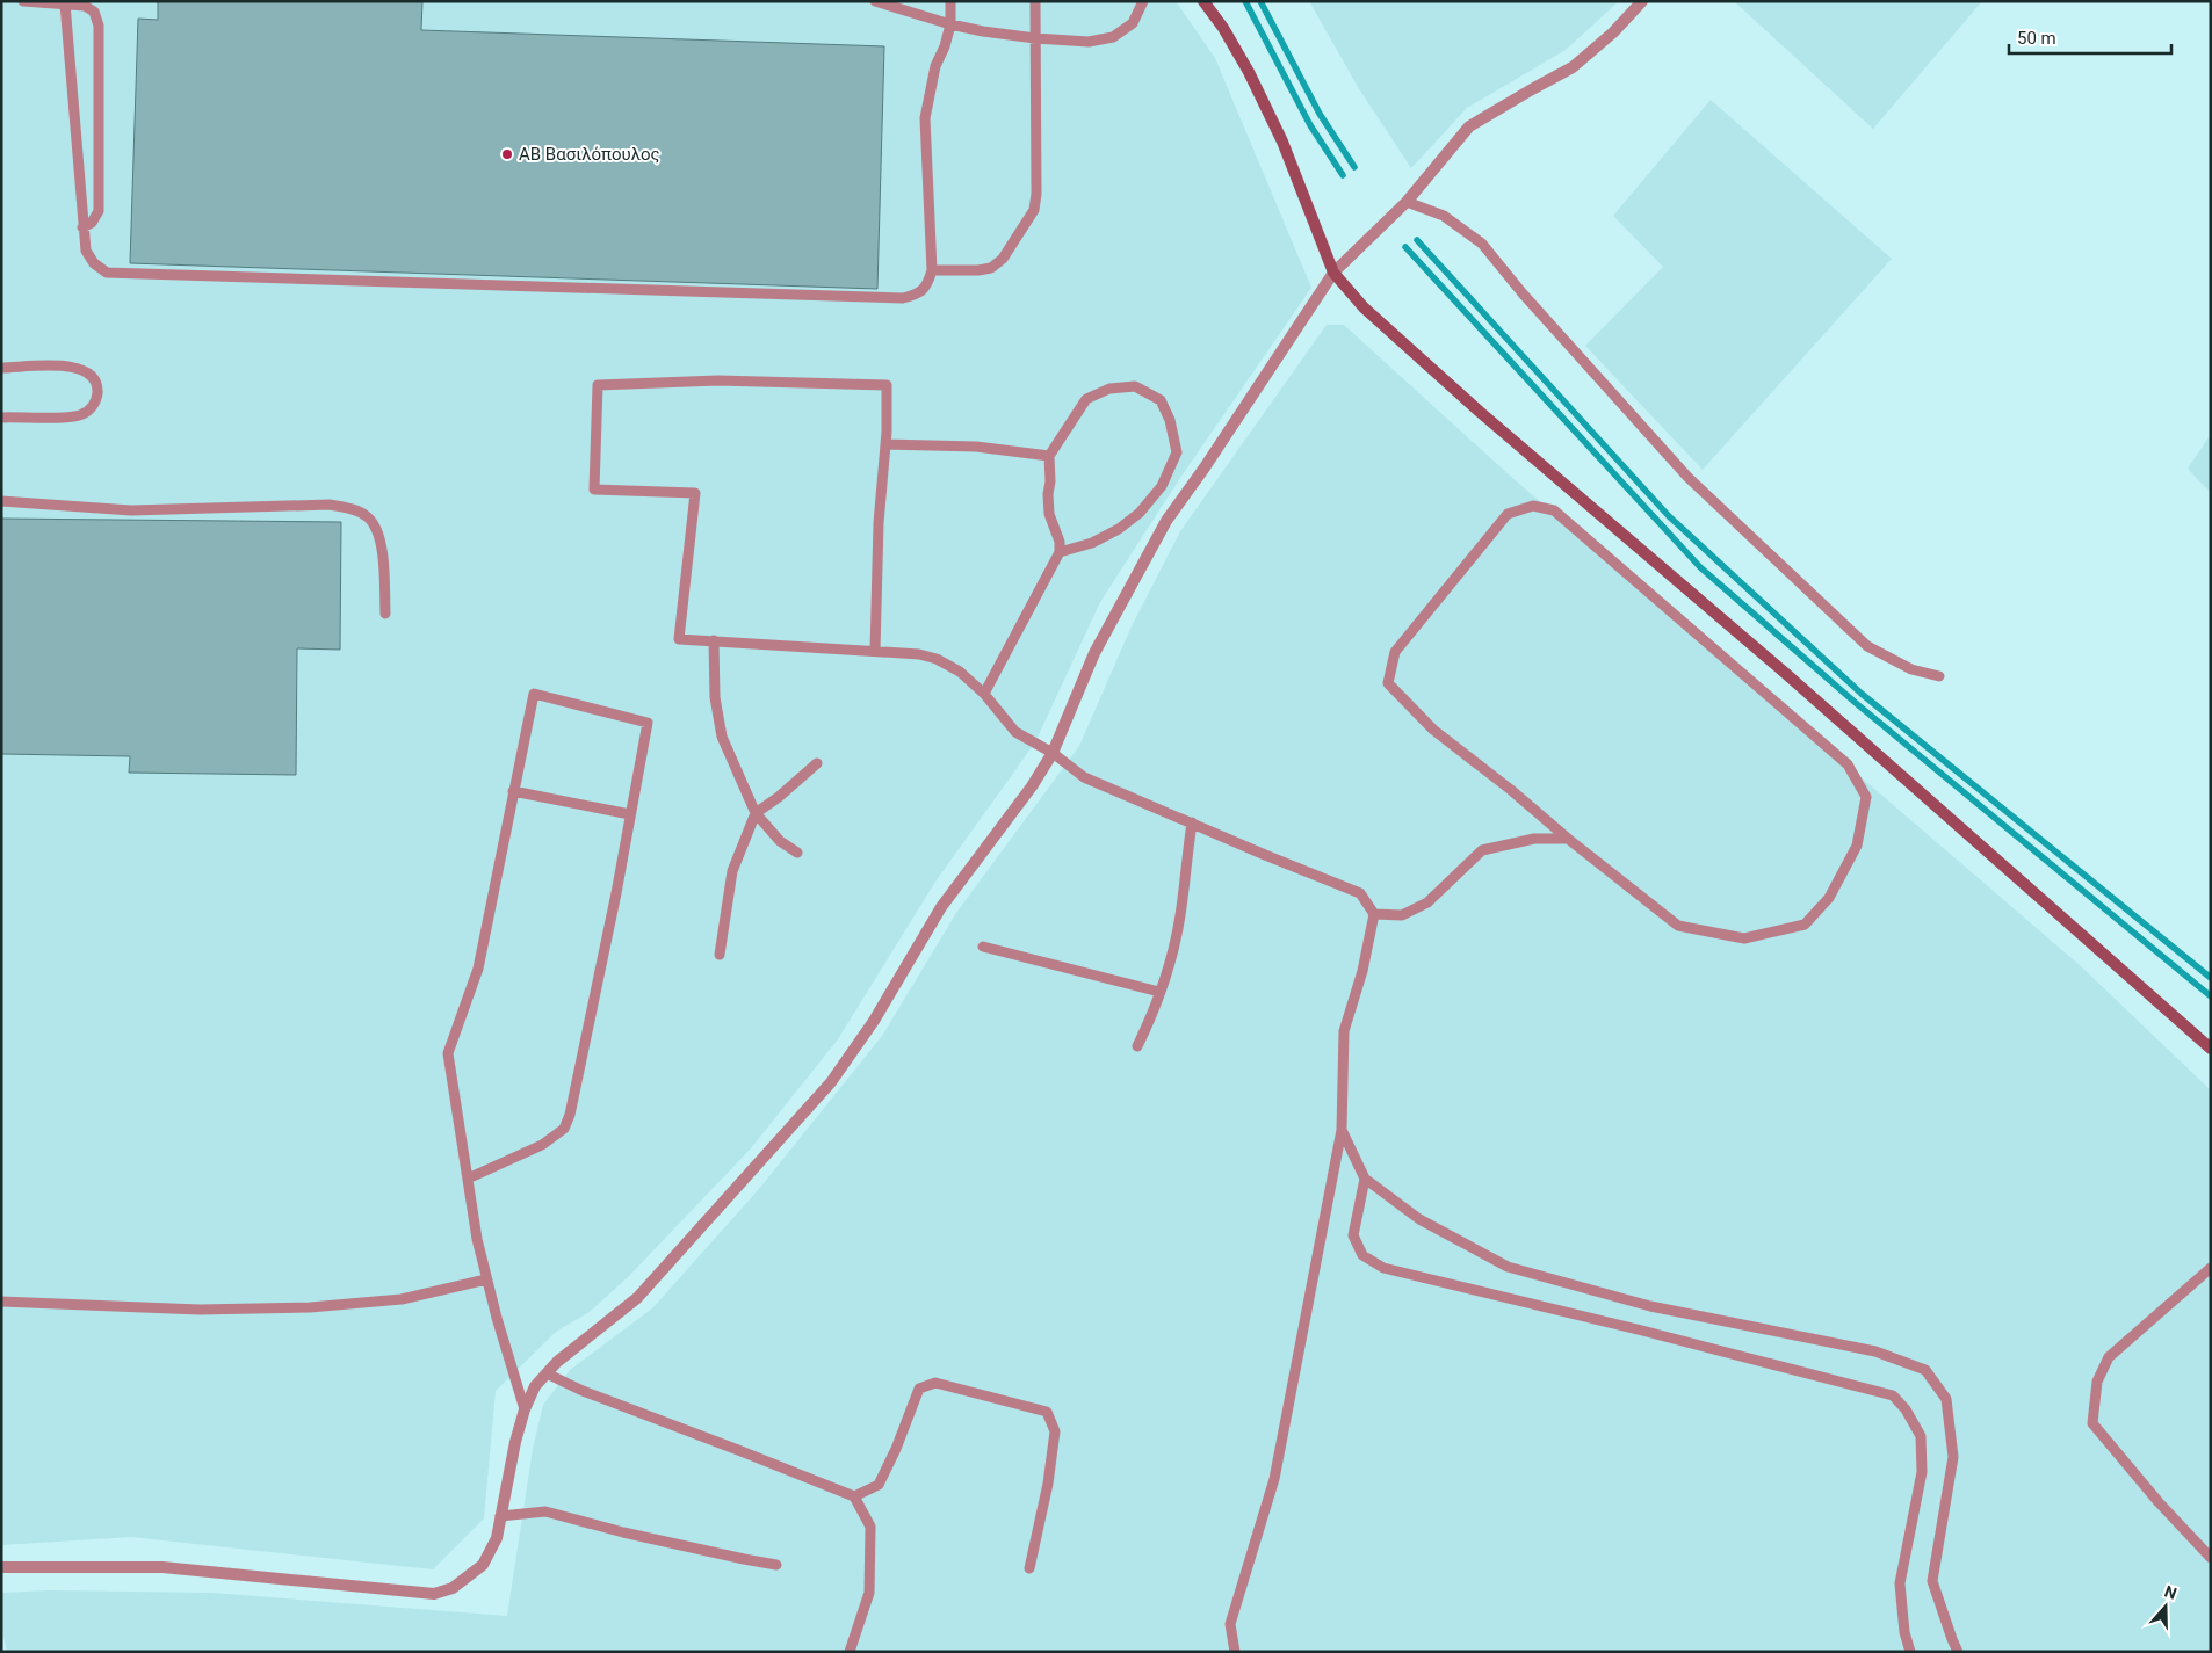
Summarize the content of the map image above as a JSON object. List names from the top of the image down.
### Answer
{
  "places": ["ΑΒ Βασιλόπουλος"],
  "scale_bar": "50 m",
  "north": "top"
}
